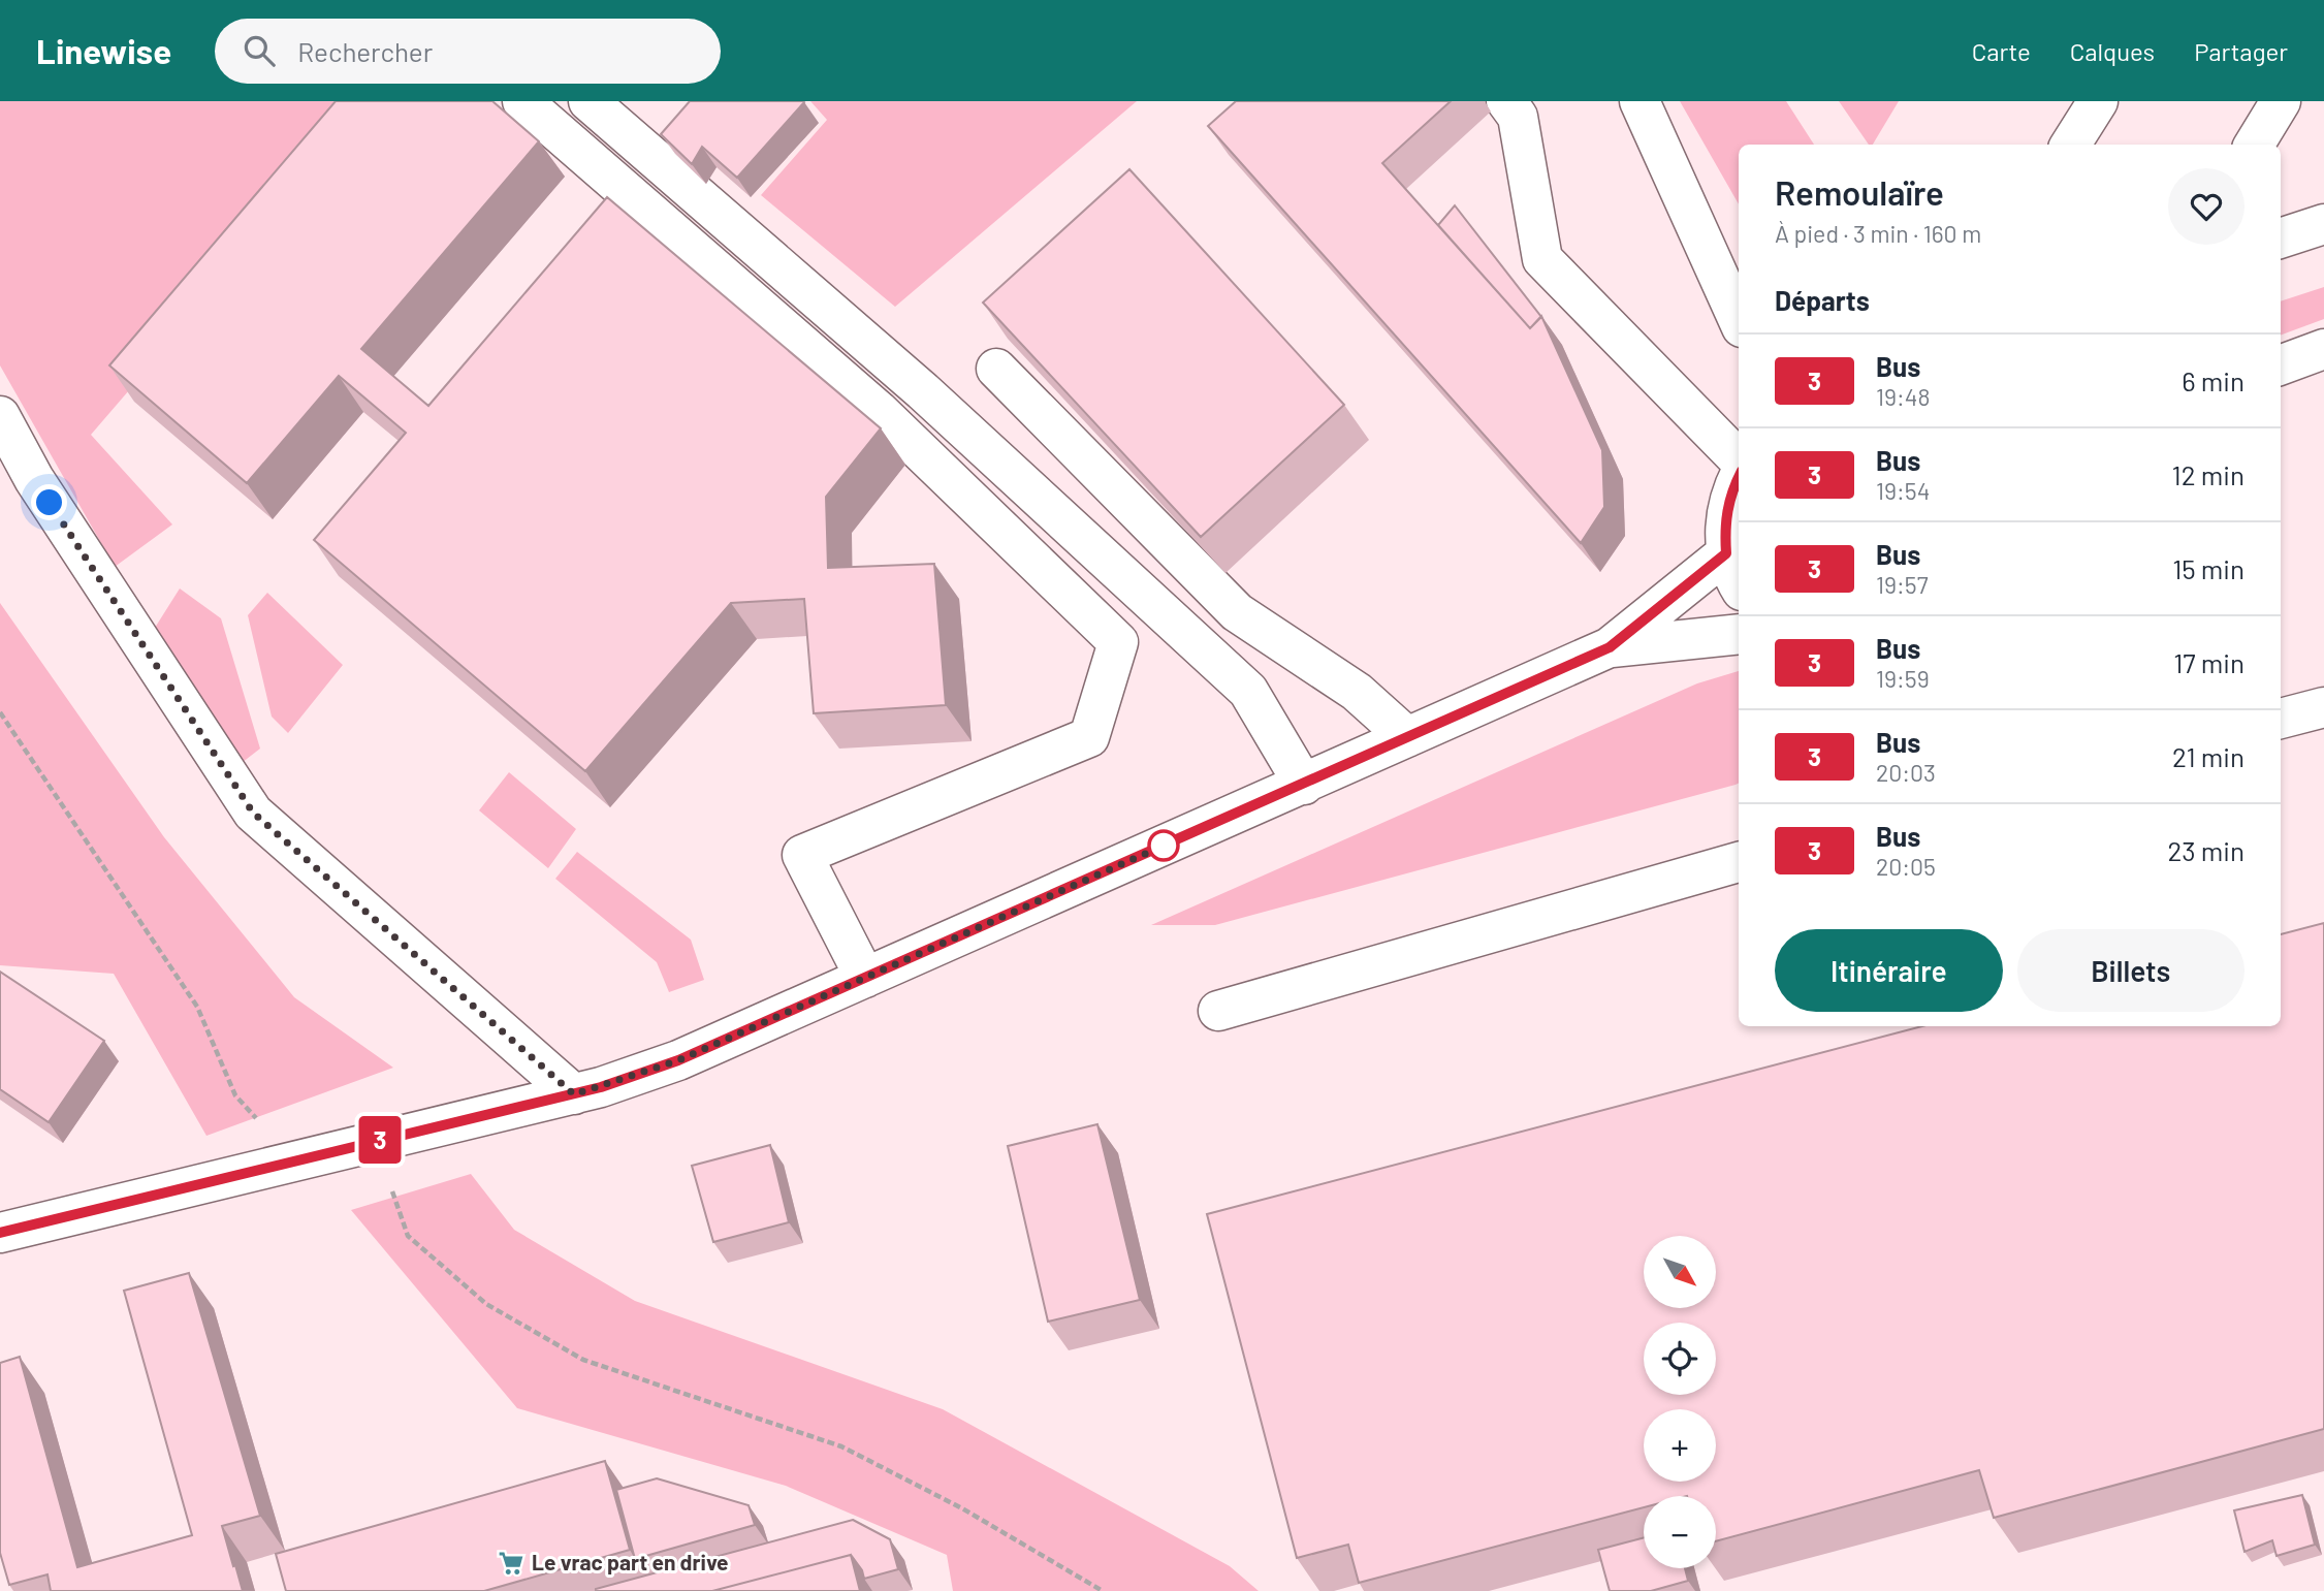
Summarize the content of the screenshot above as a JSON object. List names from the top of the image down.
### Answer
{
  "places": {
    "supermarket": ["Le vrac part en drive"]
  },
  "lines": ["bus line 3"],
  "north": "bottom right",
  "page": {
    "header": "Linewise",
    "search": "Rechercher",
    "nav": ["Carte", "Calques", "Partager"],
    "on_map": "3",
    "heading": [
      ["Remoulaïre", "À pied · 3 min · 160 m"],
      "Départs"
    ],
    "list": [
      {
        "mark": "3",
        "name": "Bus",
        "note": "19:48",
        "value": "6 min"
      },
      {
        "mark": "3",
        "name": "Bus",
        "note": "19:54",
        "value": "12 min"
      },
      {
        "mark": "3",
        "name": "Bus",
        "note": "19:57",
        "value": "15 min"
      },
      {
        "mark": "3",
        "name": "Bus",
        "note": "19:59",
        "value": "17 min"
      },
      {
        "mark": "3",
        "name": "Bus",
        "note": "20:03",
        "value": "21 min"
      },
      {
        "mark": "3",
        "name": "Bus",
        "note": "20:05",
        "value": "23 min"
      }
    ],
    "buttons": ["Itinéraire", "Billets"],
    "map_buttons": ["+", "−"]
  }
}
